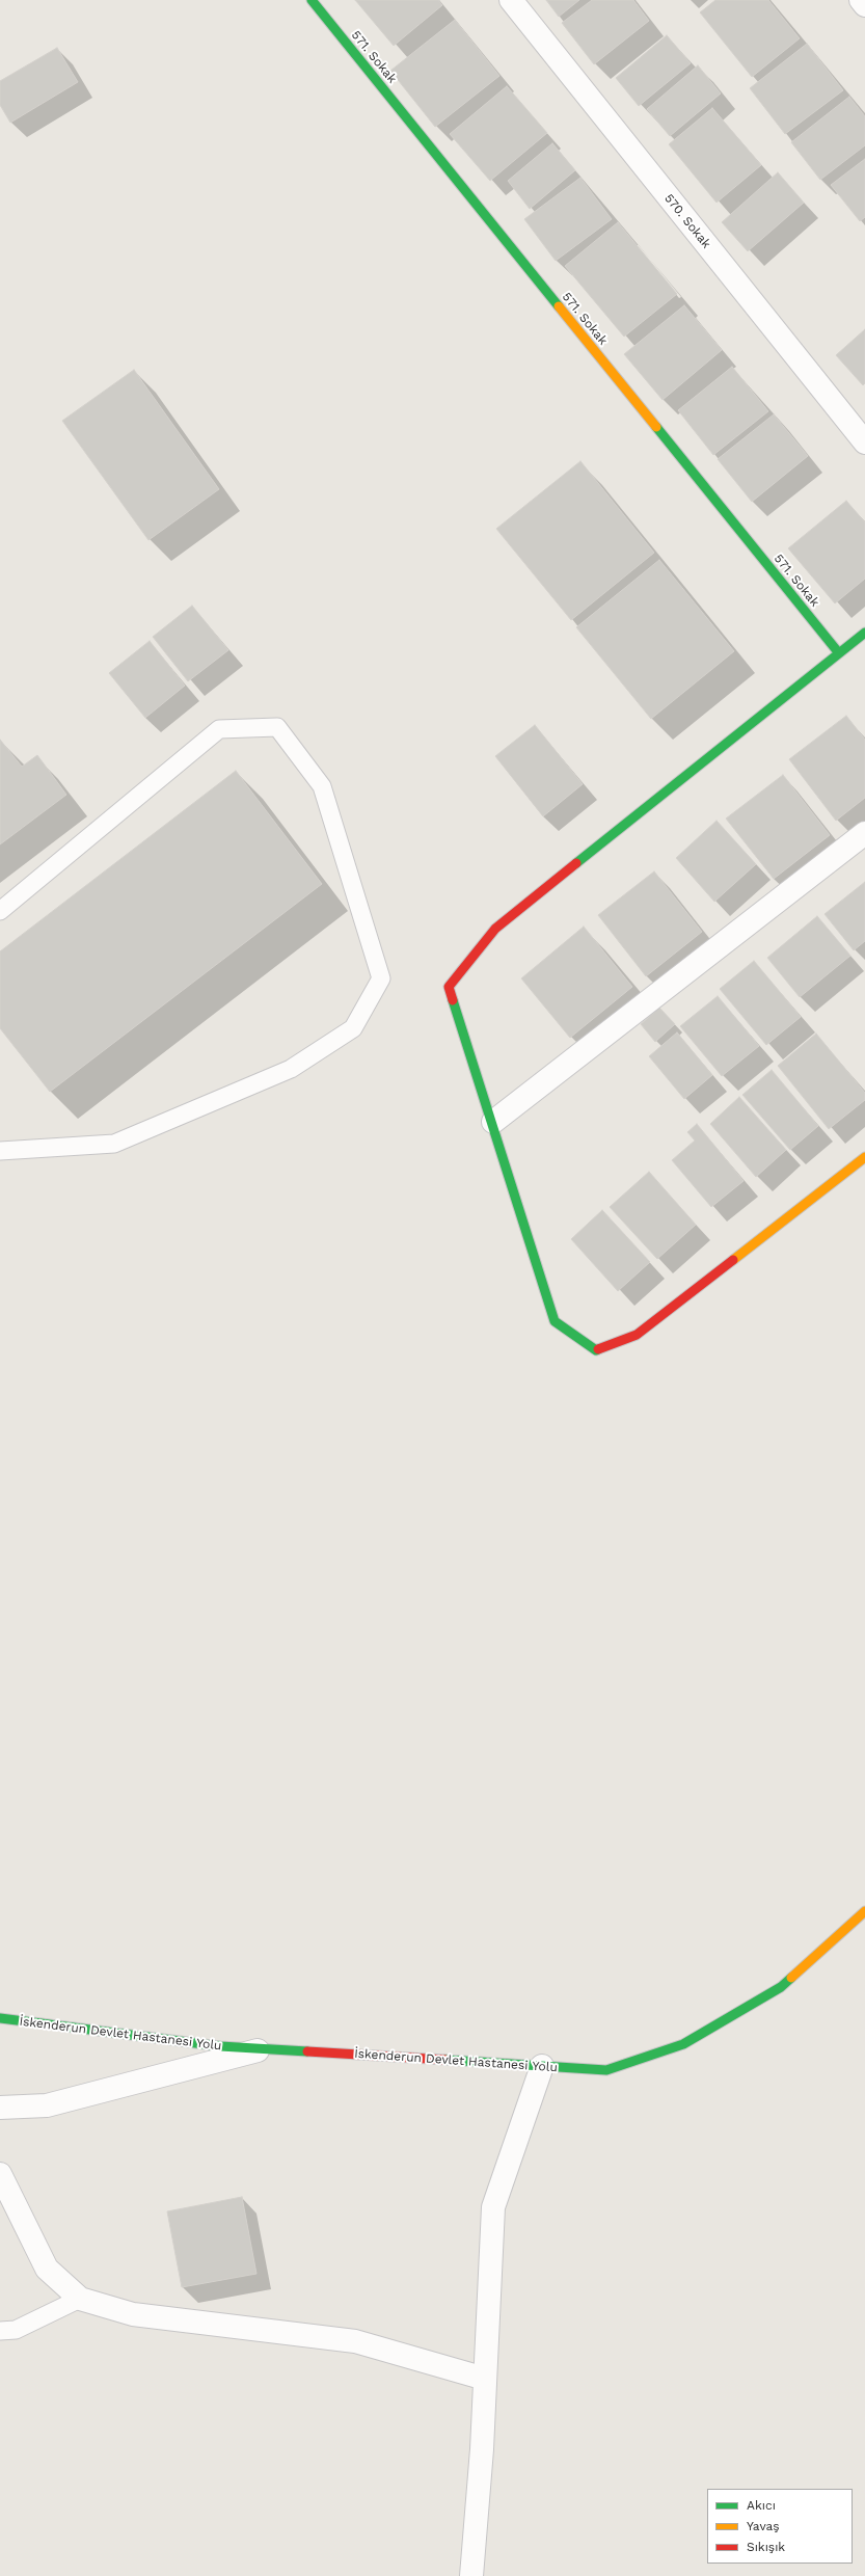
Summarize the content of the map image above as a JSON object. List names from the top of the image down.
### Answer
{
  "streets": {
    "street": ["571. Sokak", "570. Sokak", "İskenderun Devlet Hastanesi Yolu"]
  },
  "legend": ["Akıcı", "Yavaş", "Sıkışık"]
}
